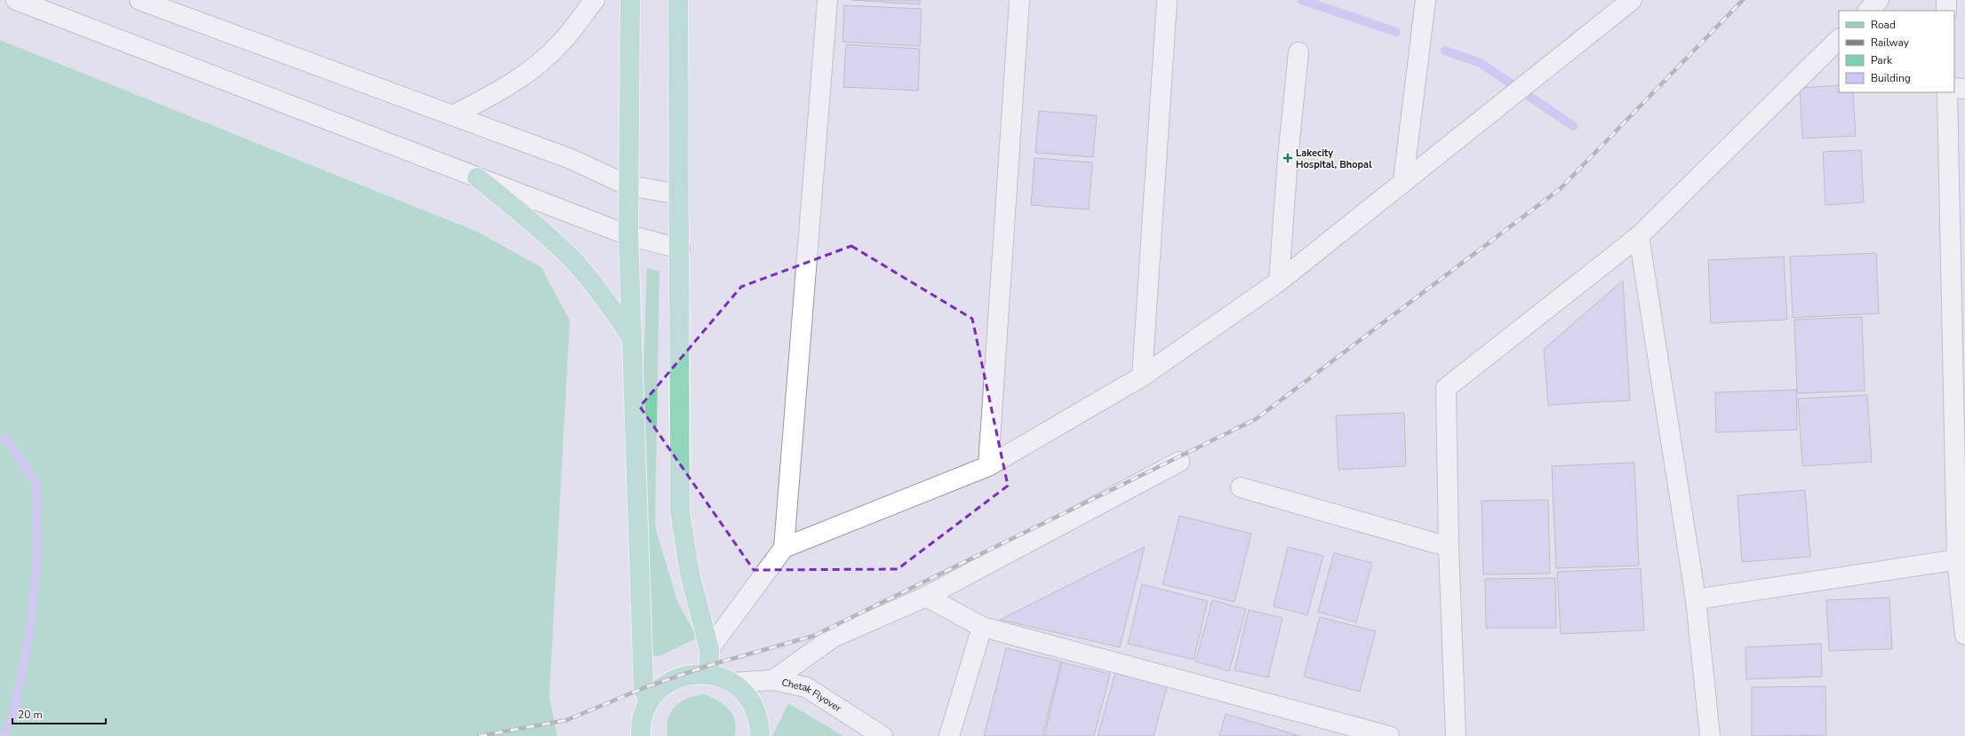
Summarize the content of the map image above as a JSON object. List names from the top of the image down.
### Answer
{
  "streets": {
    "street": ["Chetak Flyover"]
  },
  "places": {
    "health": ["Lakecity Hospital, Bhopal"]
  },
  "legend": [
    "Road",
    "Railway",
    "Park",
    "Building"
  ],
  "scale_bar": "20 m"
}
